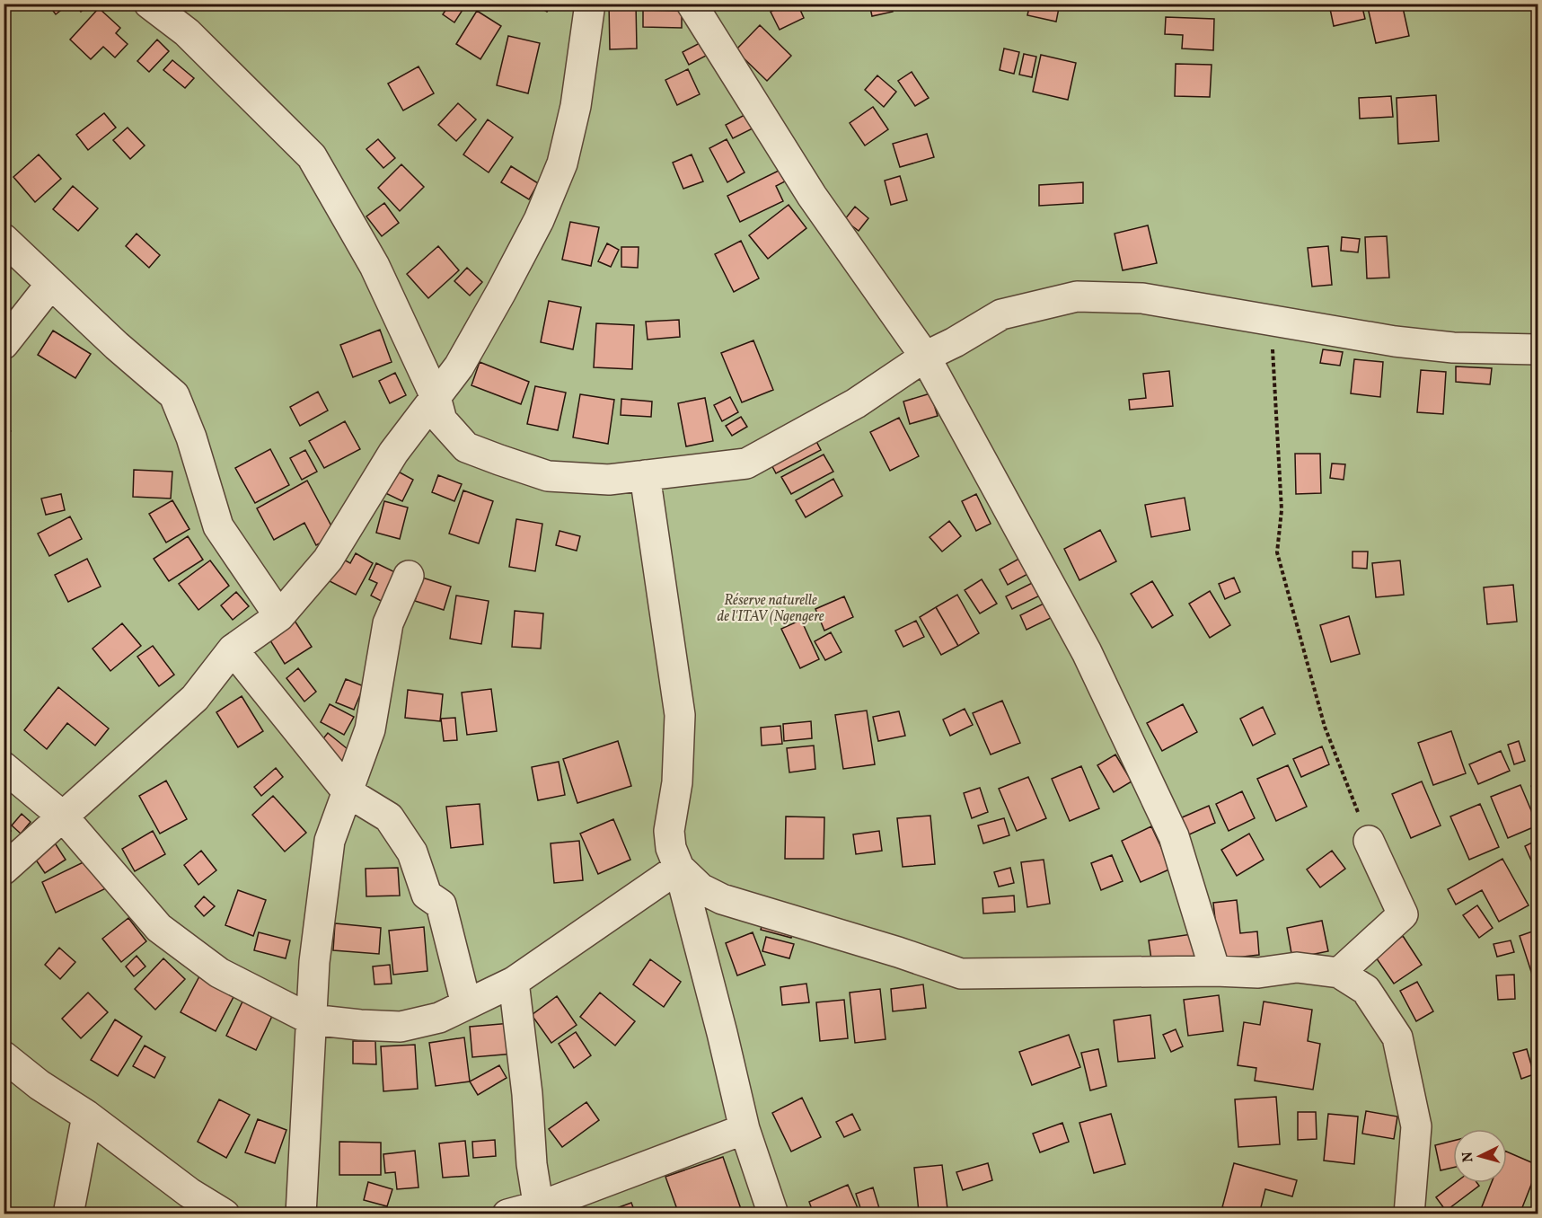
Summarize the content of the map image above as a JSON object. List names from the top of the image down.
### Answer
{
  "parks": ["Réserve naturelle de l'ITAV (Ngengere"],
  "north": "left"
}
